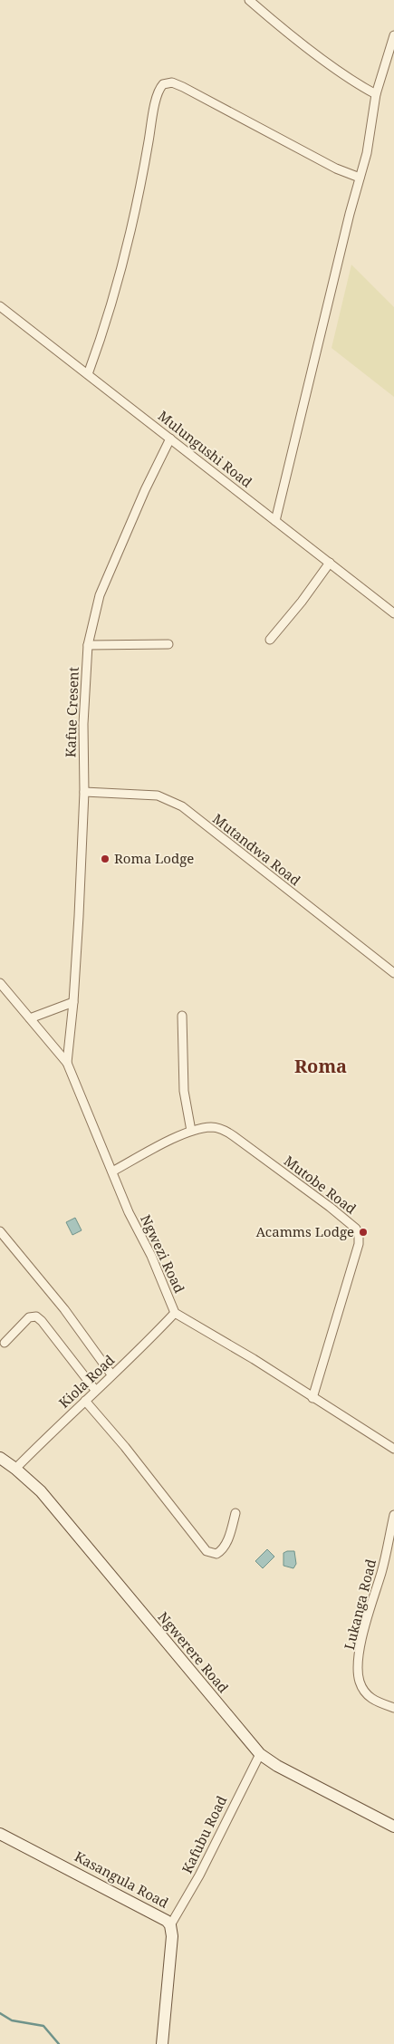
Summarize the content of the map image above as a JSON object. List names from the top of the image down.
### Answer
{
  "streets": {
    "street": [
      "Mulungushi Road",
      "Kafue Cresent",
      "Mutandwa Road",
      "Mutobe Road",
      "Ngwezi Road",
      "Kiola Road",
      "Lukanga Road",
      "Ngwerere Road",
      "Kafubu Road",
      "Kasangula Road"
    ]
  },
  "crossings": [
    ["Mulungushi Road", "Kafue Cresent"],
    ["Kafue Cresent", "Mutandwa Road"],
    ["Kafue Cresent", "Ngwezi Road"],
    ["Mutobe Road", "Ngwezi Road"],
    ["Ngwezi Road", "Kiola Road"],
    ["Kiola Road", "Ngwerere Road"],
    ["Ngwerere Road", "Kafubu Road"],
    ["Kafubu Road", "Kasangula Road"]
  ],
  "districts": ["Roma"],
  "places": ["Roma Lodge", "Acamms Lodge"]
}
